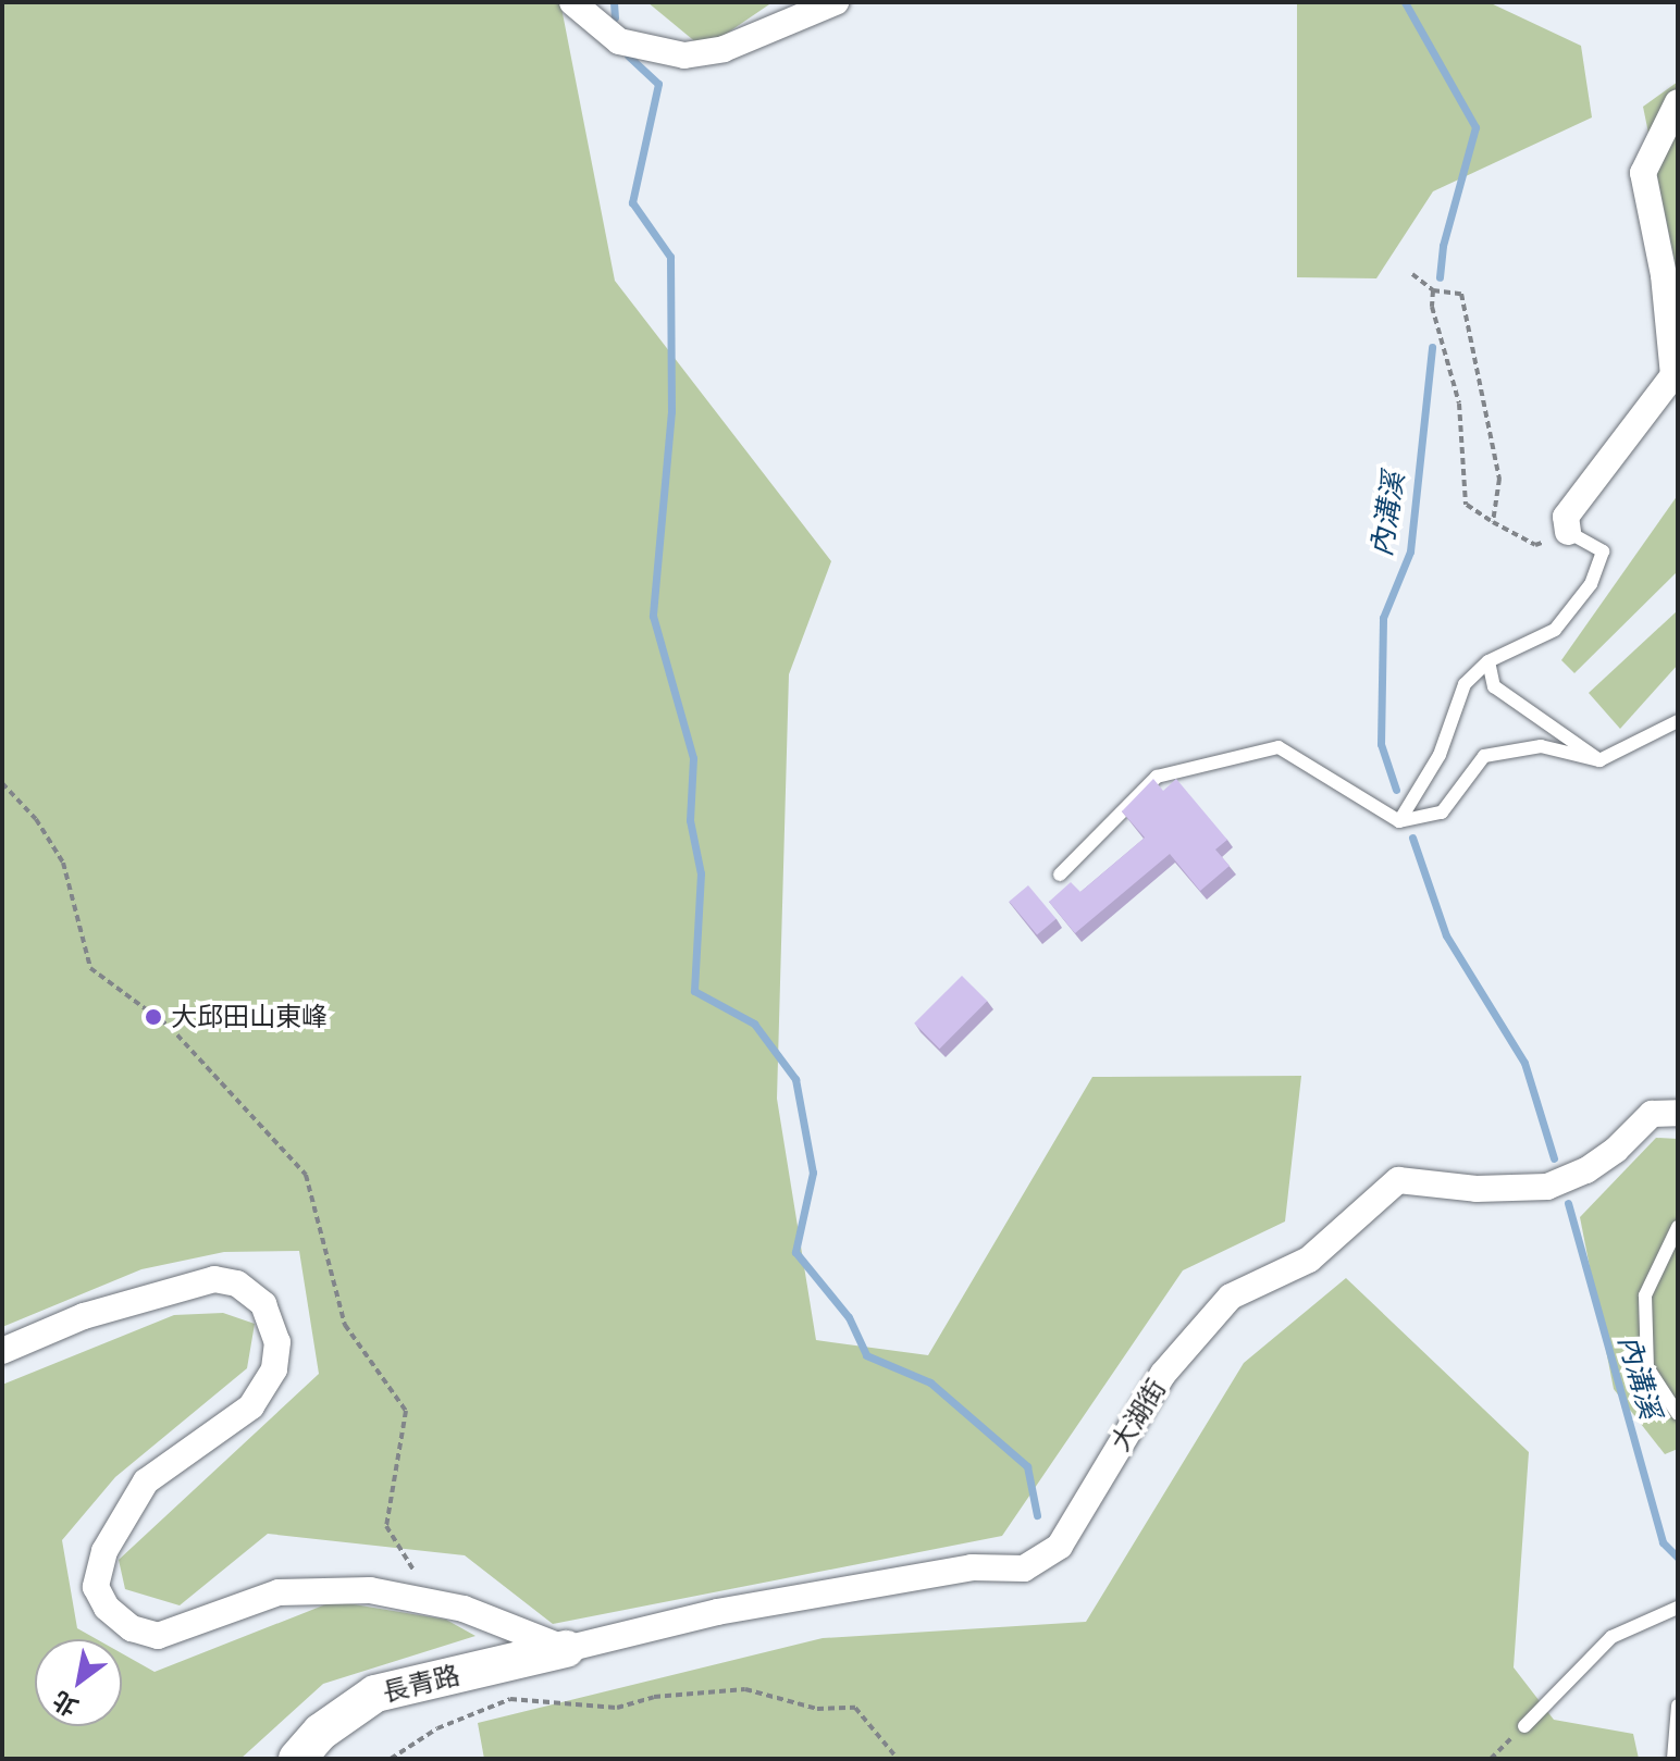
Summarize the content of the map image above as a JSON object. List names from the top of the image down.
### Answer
{
  "streets": {
    "street": ["大湖街", "長青路"]
  },
  "crossings": [
    ["大湖街", "長青路"]
  ],
  "water": ["內溝溪"],
  "places": ["大邱田山東峰"],
  "north": "bottom left"
}
